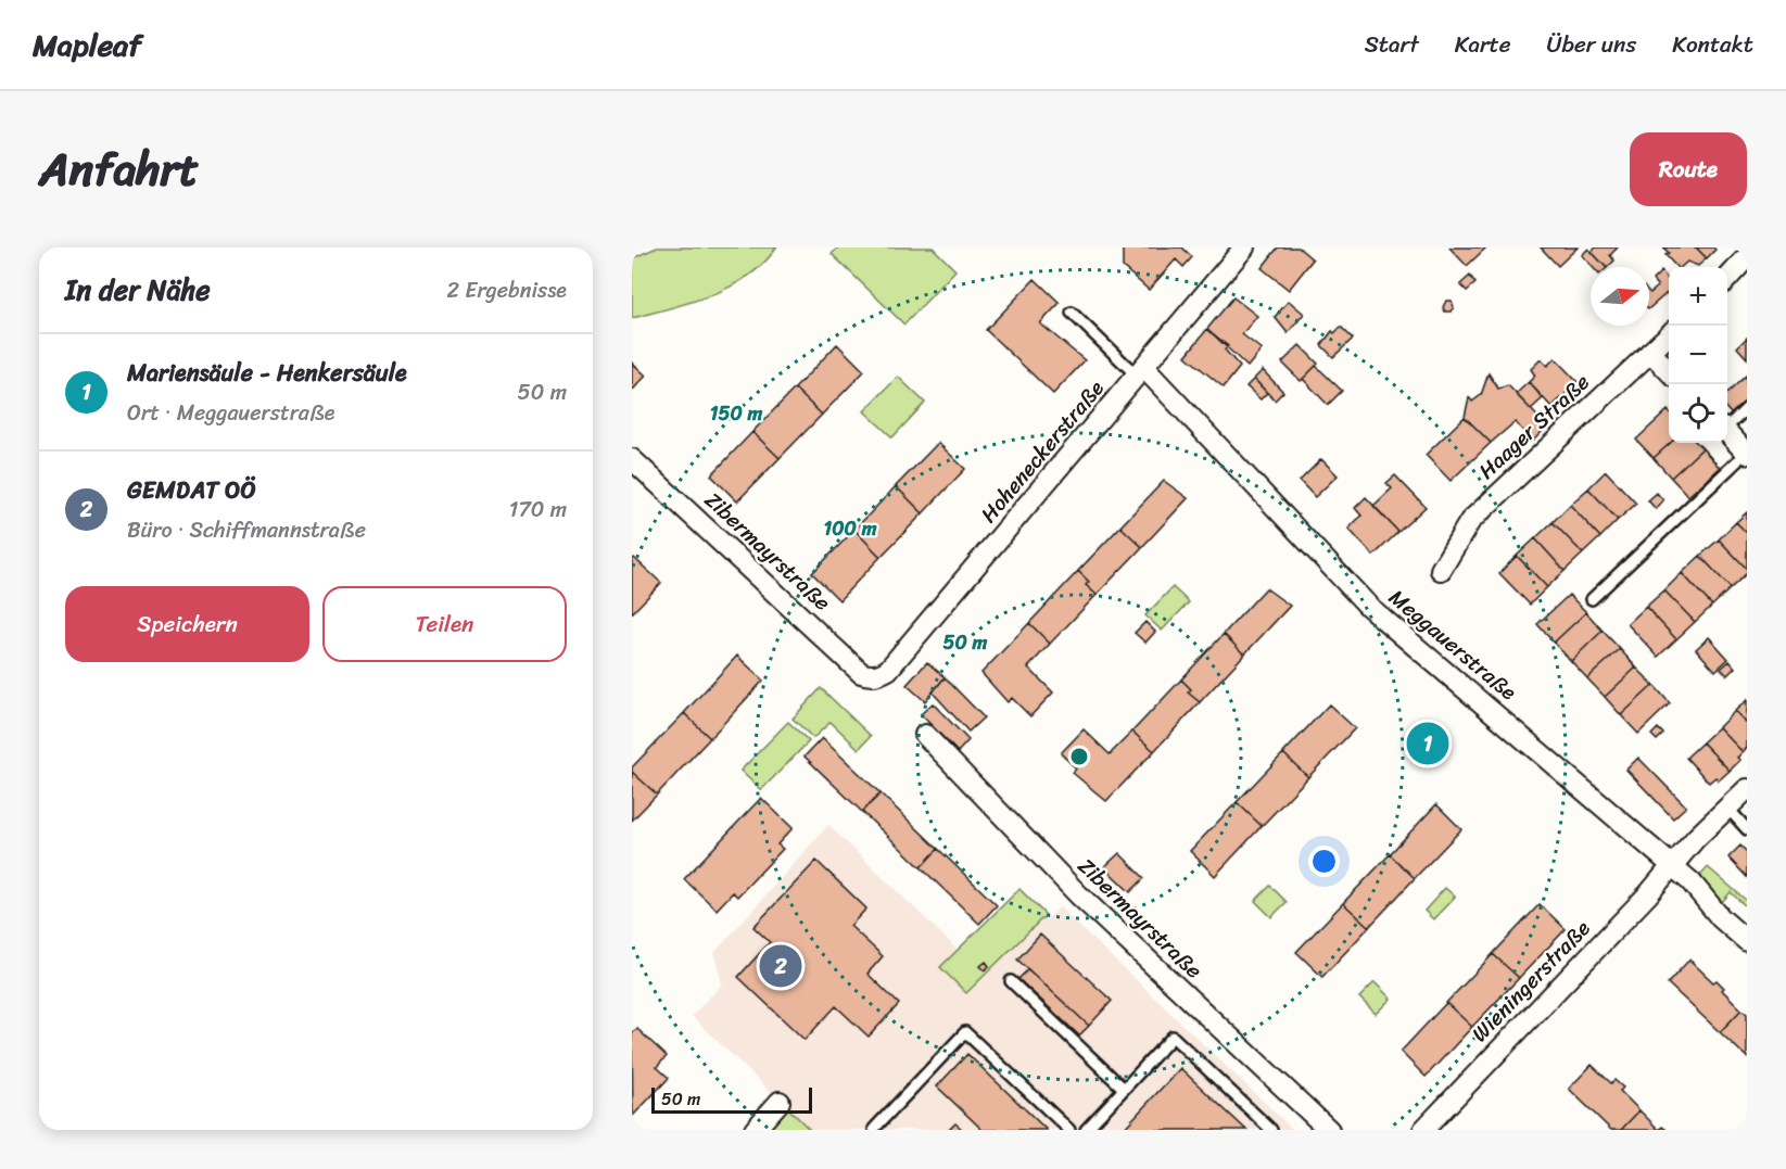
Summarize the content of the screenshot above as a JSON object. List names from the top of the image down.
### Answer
{
  "streets": {
    "street": [
      "Haager Straße",
      "Hoheneckerstraße",
      "Zibermayrstraße",
      "Meggauerstraße",
      "Wieningerstraße"
    ]
  },
  "crossings": [
    ["Hoheneckerstraße", "Zibermayrstraße"],
    ["Hoheneckerstraße", "Meggauerstraße"],
    ["Meggauerstraße", "Wieningerstraße"]
  ],
  "scale_bar": "50 m",
  "north": "right",
  "page": {
    "header": "Mapleaf",
    "nav": [
      "Start",
      "Karte",
      "Über uns",
      "Kontakt"
    ],
    "title": "Anfahrt",
    "buttons": [
      "Route",
      ["Speichern", "Teilen"]
    ],
    "heading": ["In der Nähe", "2 Ergebnisse"],
    "map_buttons": ["+", "−"],
    "list": [
      {
        "mark": "1",
        "name": "Mariensäule - Henkersäule",
        "note": "Ort · Meggauerstraße",
        "value": "50 m"
      },
      {
        "mark": "2",
        "name": "GEMDAT OÖ",
        "note": "Büro · Schiffmannstraße",
        "value": "170 m"
      }
    ],
    "pins": ["1", "2"],
    "scale": "50 m"
  },
  "rings": ["150 m", "100 m", "50 m"]
}
